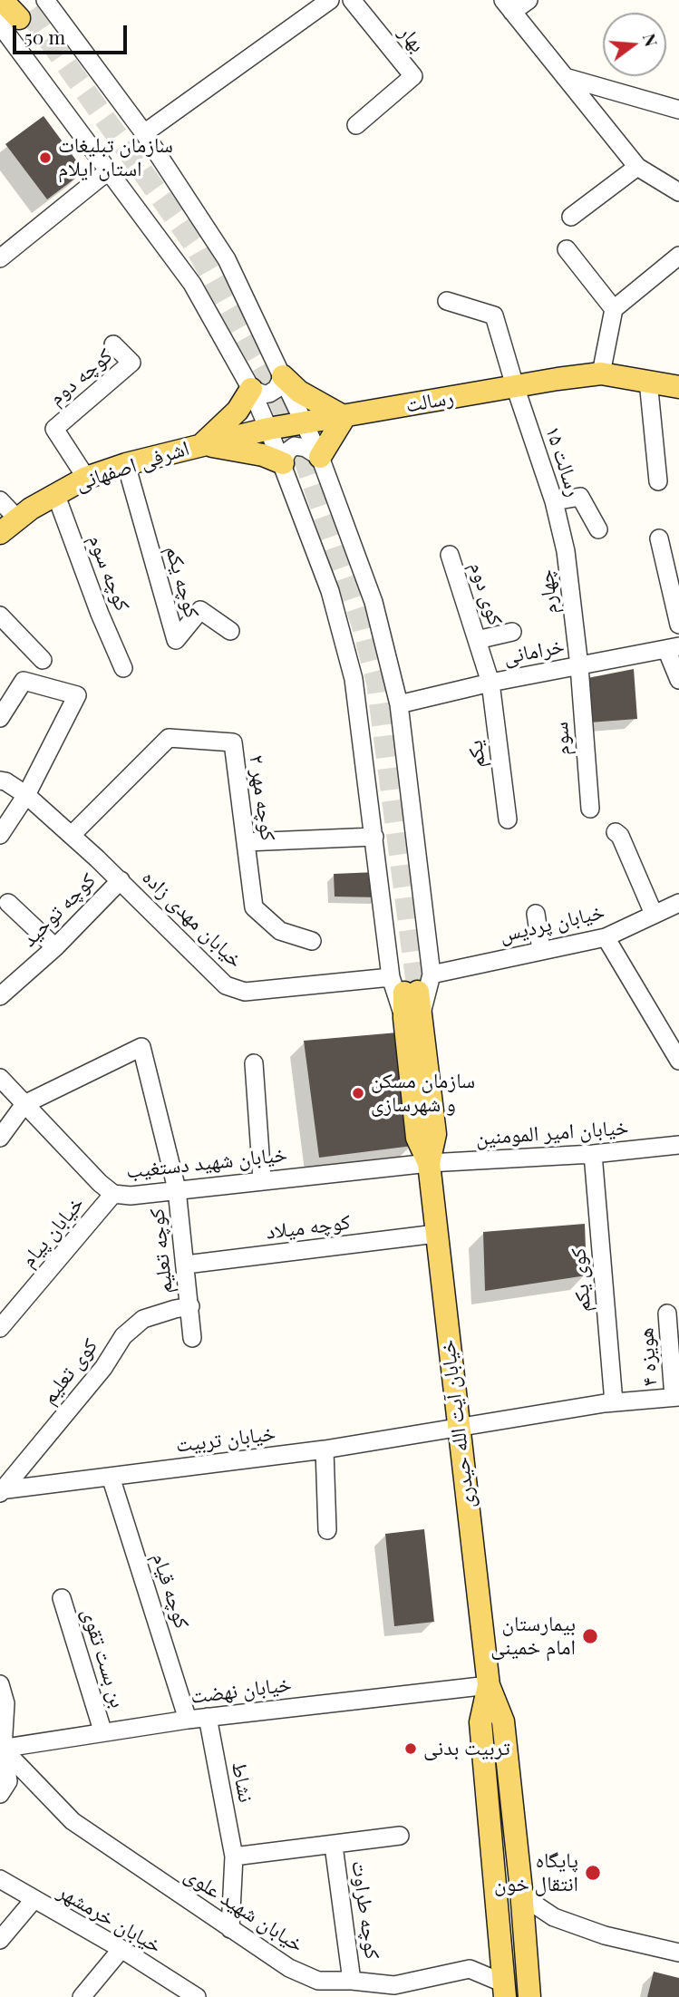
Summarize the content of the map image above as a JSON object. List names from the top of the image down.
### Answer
{
  "streets": {
    "main road": ["رسالت", "اشرفی اصفهانی", "خیابان آیت الله حیدری"],
    "street": [
      "بهار",
      "کوچه دوم",
      "رسالت ۱۵",
      "کوچه سوم",
      "کوچه یکم",
      "چهارم",
      "کوی دوم",
      "خرامانی",
      "سوم",
      "یکم",
      "کوچه مهر ۲",
      "کوچه توحید",
      "خیابان مهدی زاده",
      "خیابان پردیس",
      "خیابان امیر المومنین",
      "خیابان شهید دستغیب",
      "کوچه میلاد",
      "خیابان پیام",
      "کوچه تعلیم",
      "کوی یکم",
      "هویزه ۴",
      "کوی تعلیم",
      "خیابان تربیت",
      "کوچه قیام",
      "بن بست تقوی",
      "خیابان نهضت",
      "نشاط",
      "خیابان شهید علوی",
      "کوچه طراوت",
      "خیابان خرمشهر"
    ]
  },
  "crossings": [
    ["کوچه دوم", "اشرفی اصفهانی"],
    ["رسالت", "رسالت ۱۵"],
    ["رسالت", "اشرفی اصفهانی"],
    ["رسالت ۱۵", "چهارم"],
    ["اشرفی اصفهانی", "کوچه سوم"],
    ["اشرفی اصفهانی", "کوچه یکم"],
    ["چهارم", "خرامانی"],
    ["چهارم", "سوم"],
    ["کوی دوم", "خرامانی"],
    ["کوی دوم", "یکم"],
    ["خرامانی", "سوم"],
    ["خرامانی", "یکم"],
    ["کوچه مهر ۲", "خیابان مهدی زاده"],
    ["کوچه توحید", "خیابان مهدی زاده"],
    ["خیابان مهدی زاده", "خیابان پردیس"],
    ["خیابان مهدی زاده", "خیابان آیت الله حیدری"],
    ["خیابان پردیس", "خیابان آیت الله حیدری"],
    ["خیابان امیر المومنین", "خیابان شهید دستغیب"],
    ["خیابان امیر المومنین", "کوی یکم"],
    ["خیابان امیر المومنین", "خیابان آیت الله حیدری"],
    ["خیابان شهید دستغیب", "خیابان پیام"],
    ["خیابان شهید دستغیب", "کوچه تعلیم"],
    ["خیابان شهید دستغیب", "خیابان آیت الله حیدری"],
    ["کوچه میلاد", "کوچه تعلیم"],
    ["کوچه میلاد", "خیابان آیت الله حیدری"],
    ["کوچه تعلیم", "کوی تعلیم"],
    ["کوی یکم", "خیابان تربیت"],
    ["هویزه ۴", "خیابان تربیت"],
    ["کوی تعلیم", "خیابان تربیت"],
    ["خیابان آیت الله حیدری", "خیابان تربیت"],
    ["خیابان آیت الله حیدری", "خیابان نهضت"],
    ["خیابان آیت الله حیدری", "خیابان شهید علوی"],
    ["خیابان تربیت", "کوچه قیام"],
    ["کوچه قیام", "خیابان نهضت"],
    ["بن بست تقوی", "خیابان نهضت"],
    ["خیابان نهضت", "نشاط"],
    ["خیابان نهضت", "خیابان شهید علوی"],
    ["نشاط", "خیابان شهید علوی"],
    ["خیابان شهید علوی", "کوچه طراوت"]
  ],
  "places": [
    "سازمان تبلیغات استان ایلام",
    "سازمان مسکن و شهرسازی",
    "بیمارستان امام خمینی",
    "تربیت بدنی",
    "پایگاه انتقال خون"
  ],
  "scale_bar": "50 m",
  "north": "right"
}
